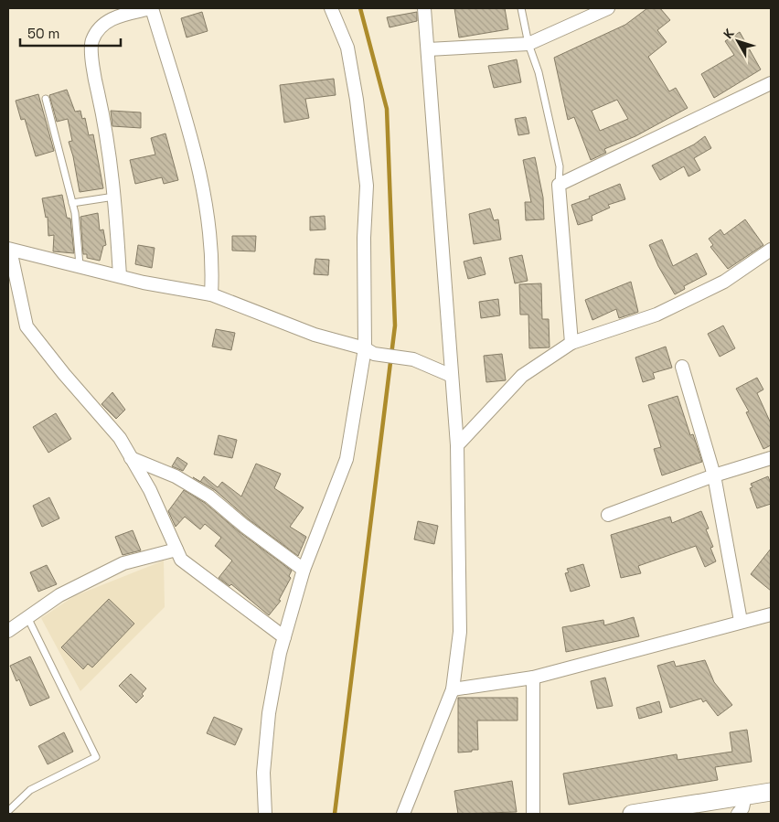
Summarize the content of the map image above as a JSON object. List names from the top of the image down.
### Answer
{
  "scale_bar": "50 m",
  "north": "top left"
}
